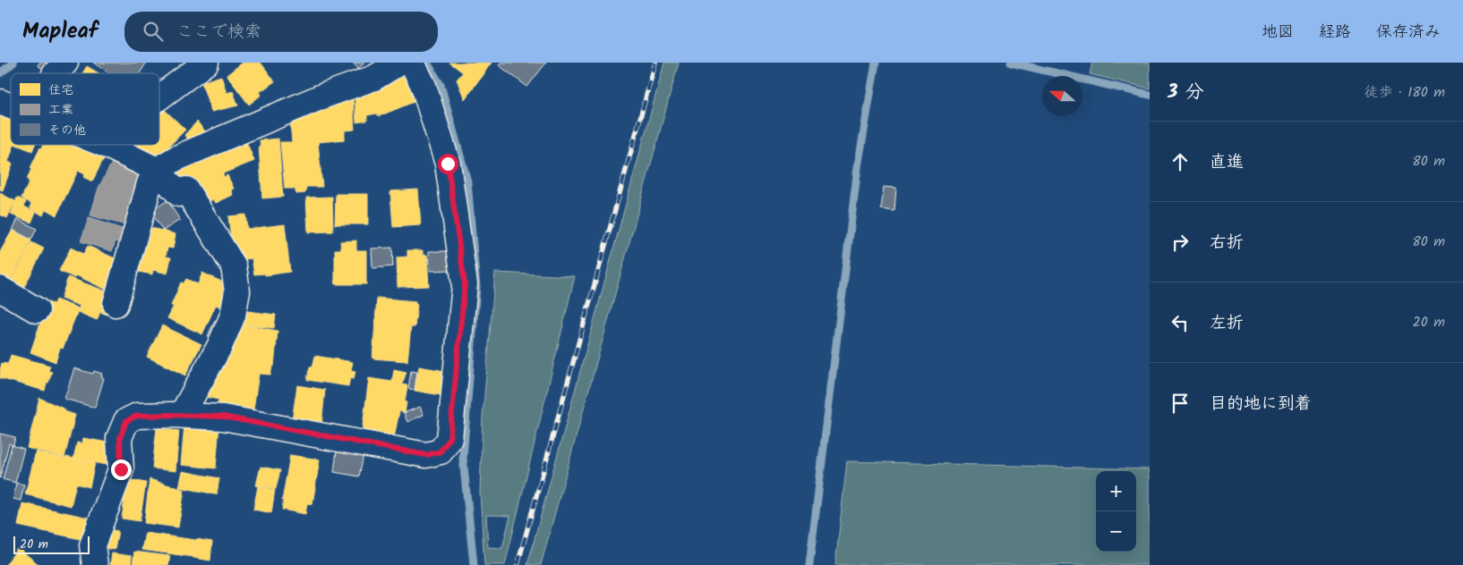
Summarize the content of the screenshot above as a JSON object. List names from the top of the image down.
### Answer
{
  "legend": ["住宅", "工業", "その他"],
  "scale_bar": "20 m",
  "north": "left",
  "page": {
    "header": "Mapleaf",
    "search": "ここで検索",
    "nav": ["地図", "経路", "保存済み"],
    "heading": ["3 分", "徒歩 · 180 m"],
    "list": [
      ["直進", "80 m"],
      ["右折", "80 m"],
      ["左折", "20 m"],
      "目的地に到着"
    ],
    "map_buttons": ["+", "−"],
    "scale": "20 m"
  }
}
